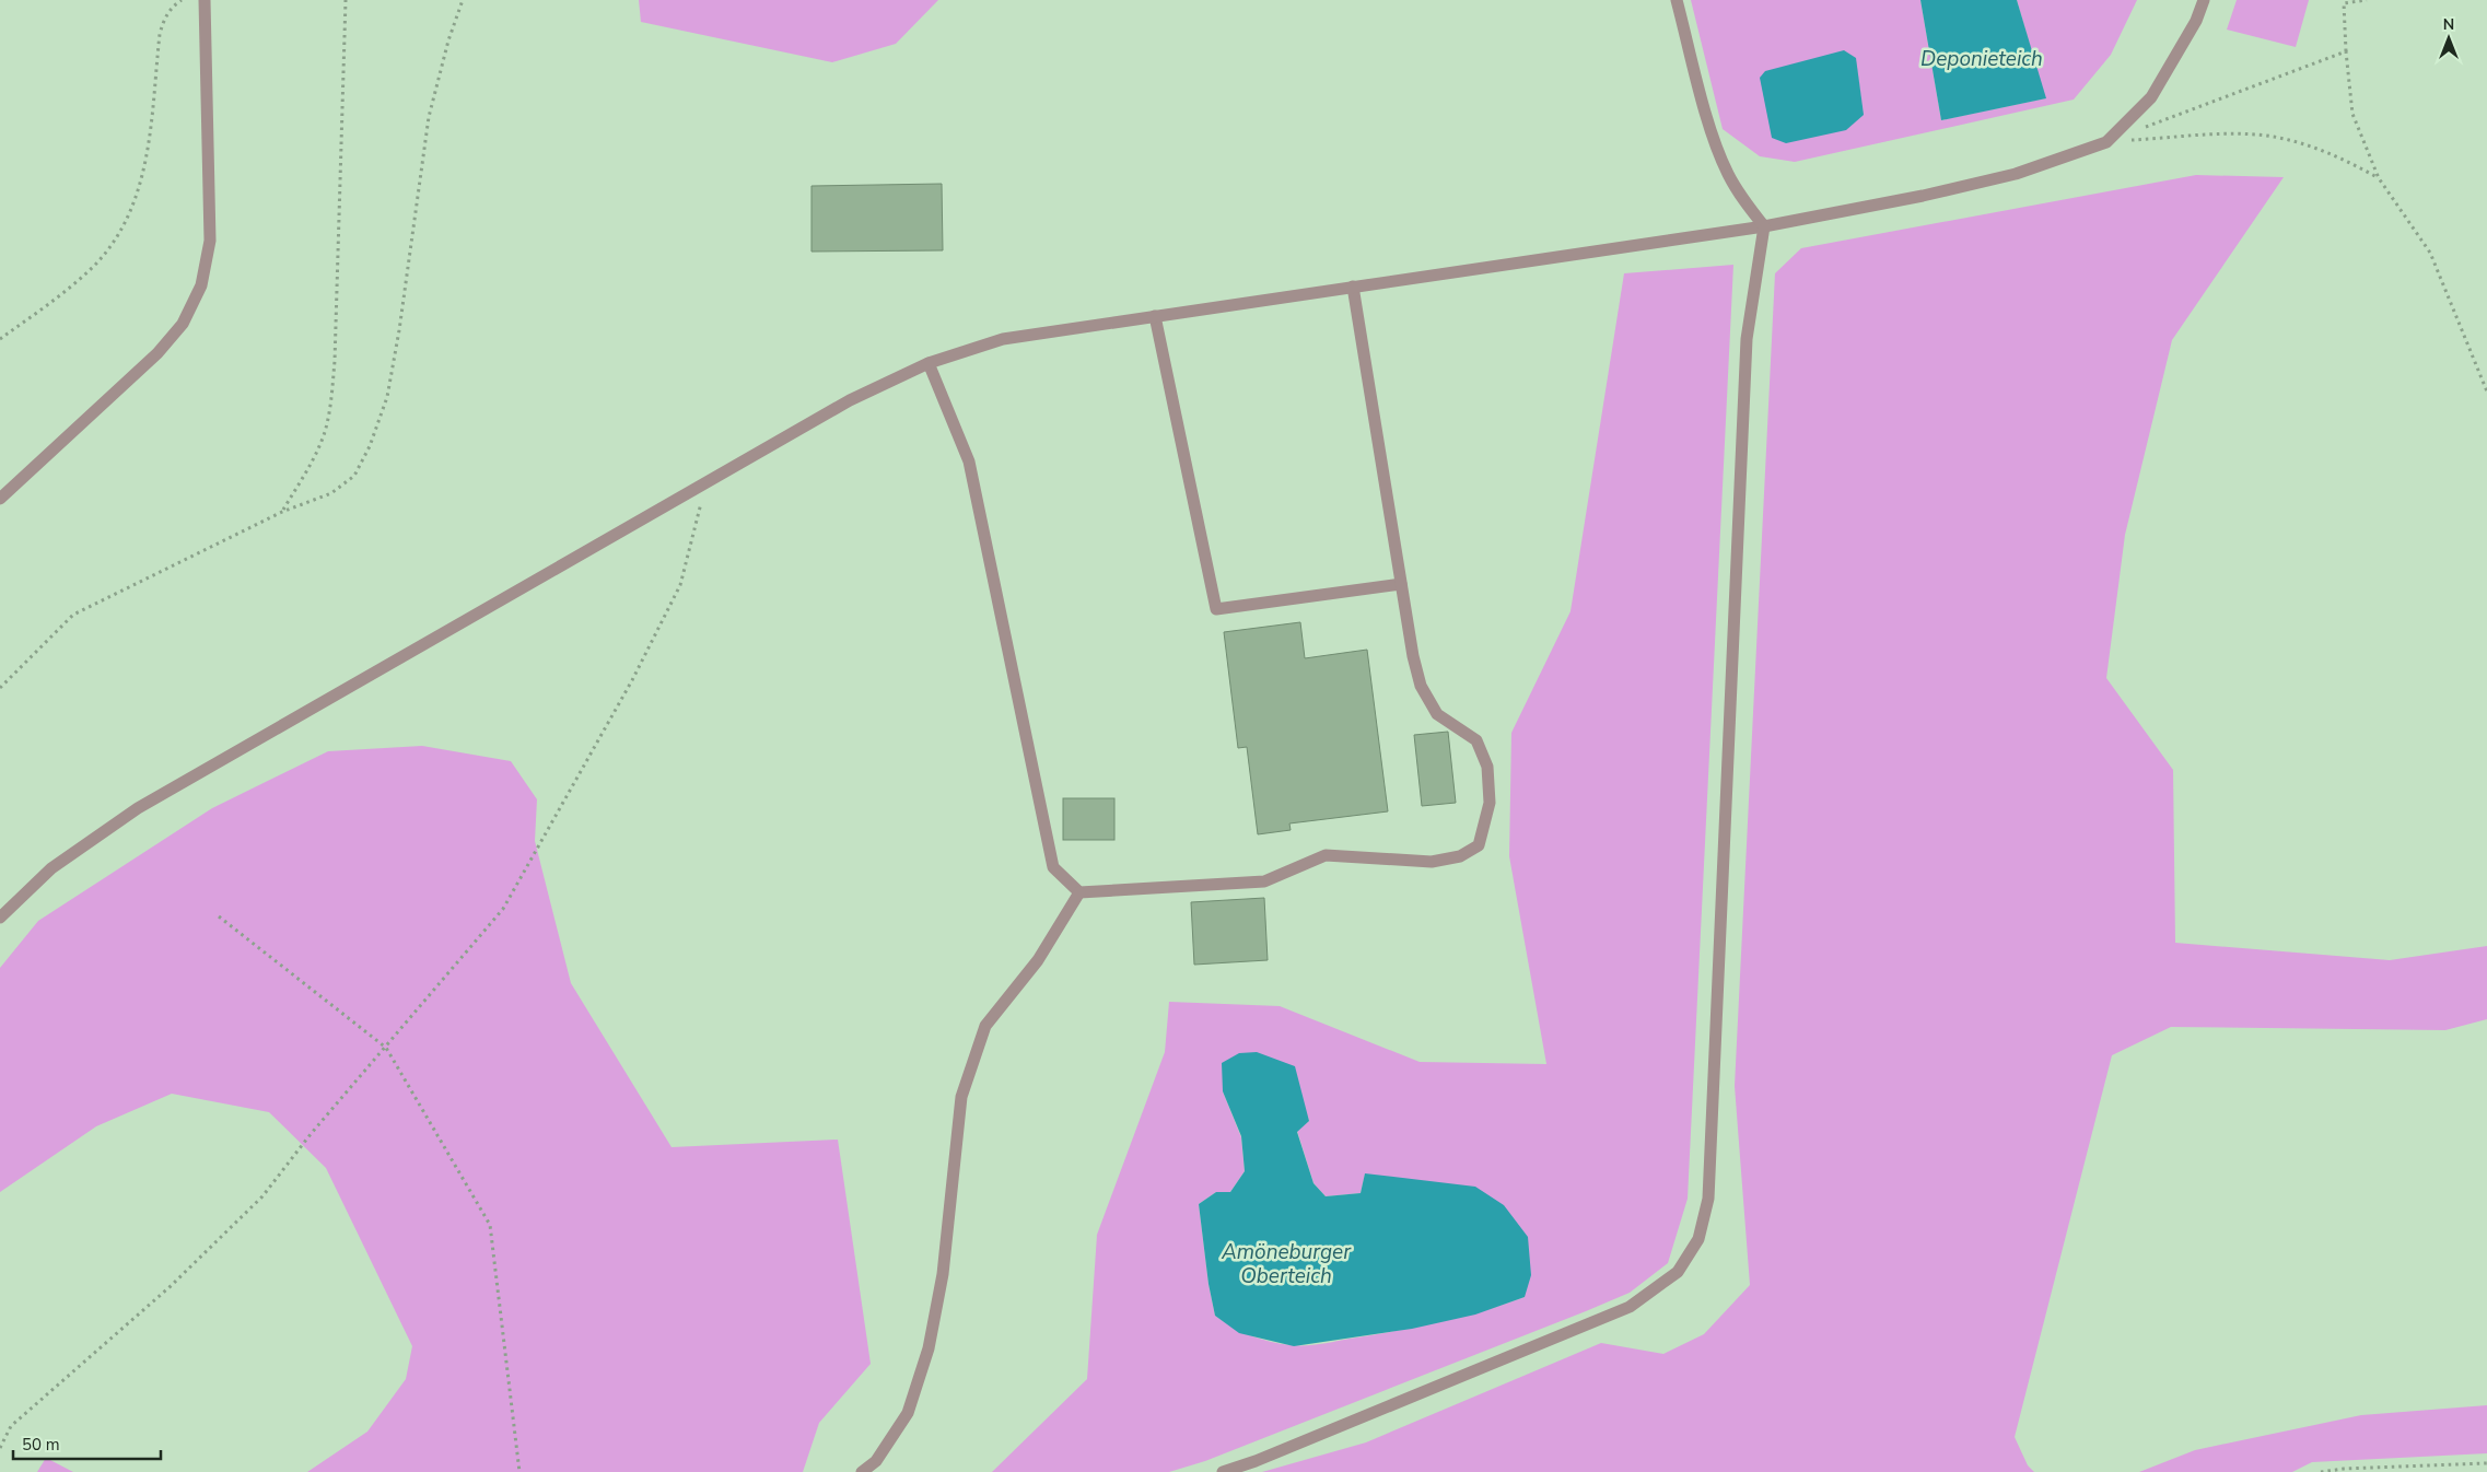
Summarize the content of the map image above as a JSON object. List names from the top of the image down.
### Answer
{
  "water": ["Deponieteich", "Amöneburger Oberteich"],
  "scale_bar": "50 m",
  "north": "top"
}
